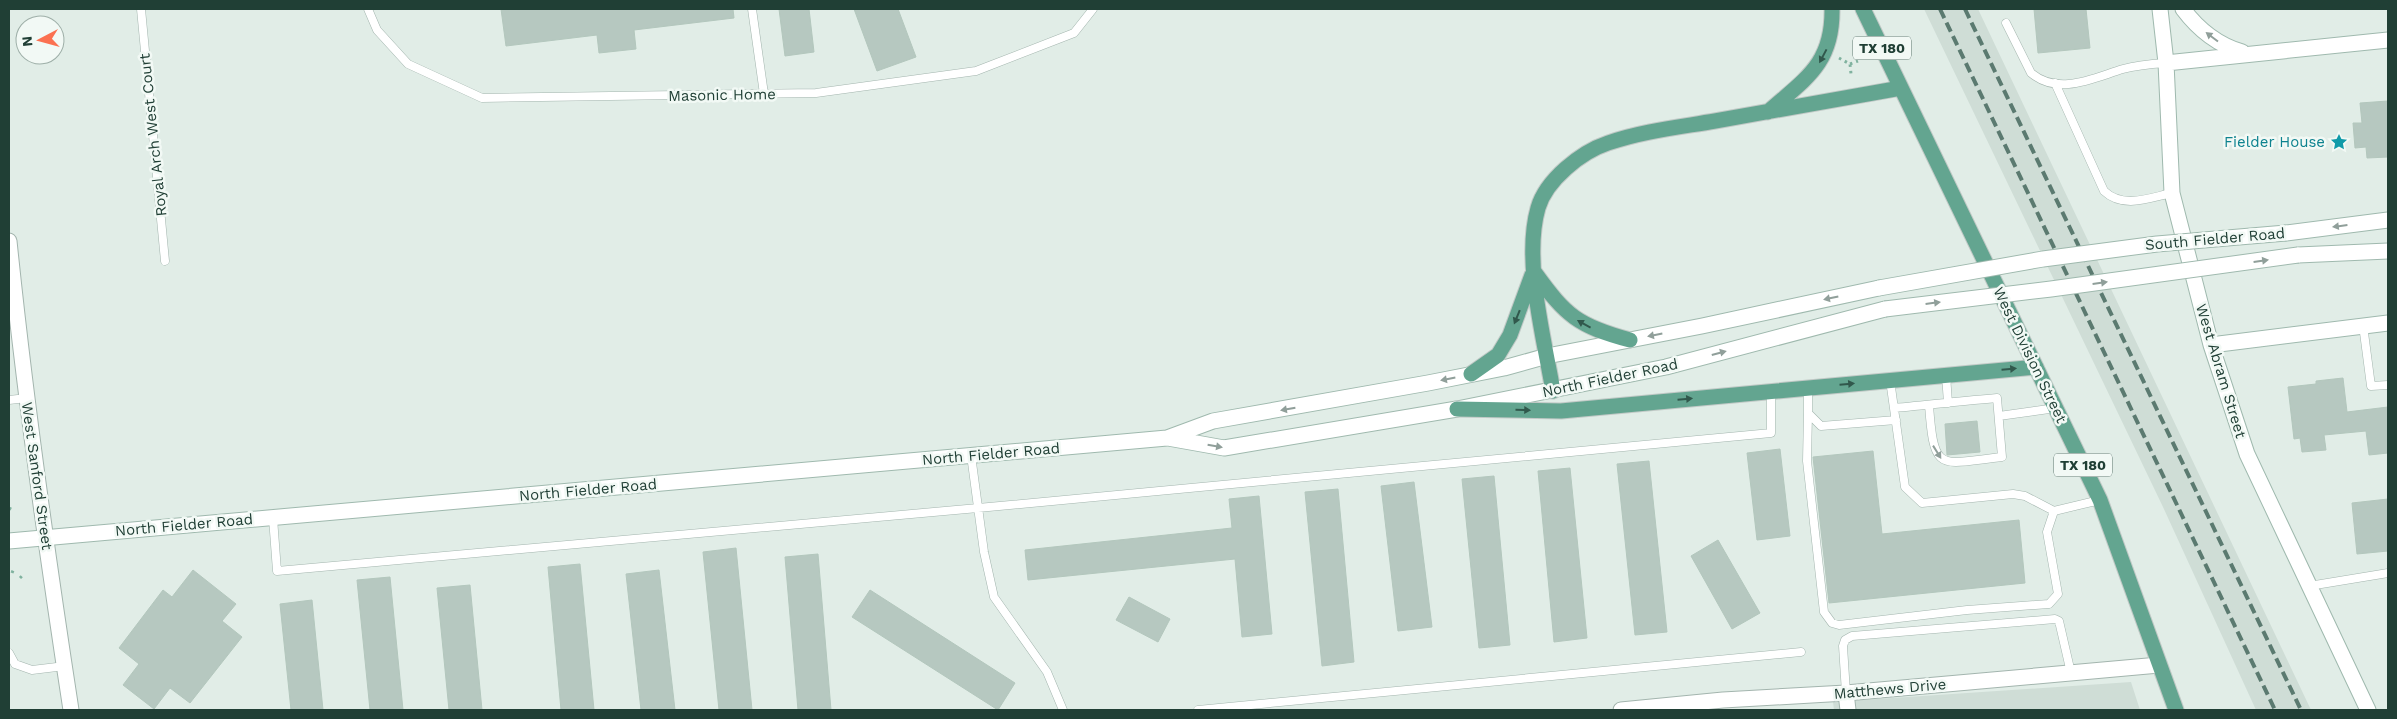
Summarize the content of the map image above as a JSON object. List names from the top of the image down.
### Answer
{
  "streets": {
    "main road": [
      "TX 180",
      "South Fielder Road",
      "West Division Street",
      "West Abram Street",
      "North Fielder Road",
      "West Sanford Street",
      "Matthews Drive"
    ],
    "lane": ["Masonic Home", "Royal Arch West Court"]
  },
  "crossings": [
    ["South Fielder Road", "North Fielder Road"],
    ["West Division Street", "Matthews Drive"],
    ["North Fielder Road", "West Sanford Street"]
  ],
  "places": {
    "place": ["Fielder House"]
  },
  "north": "left"
}
